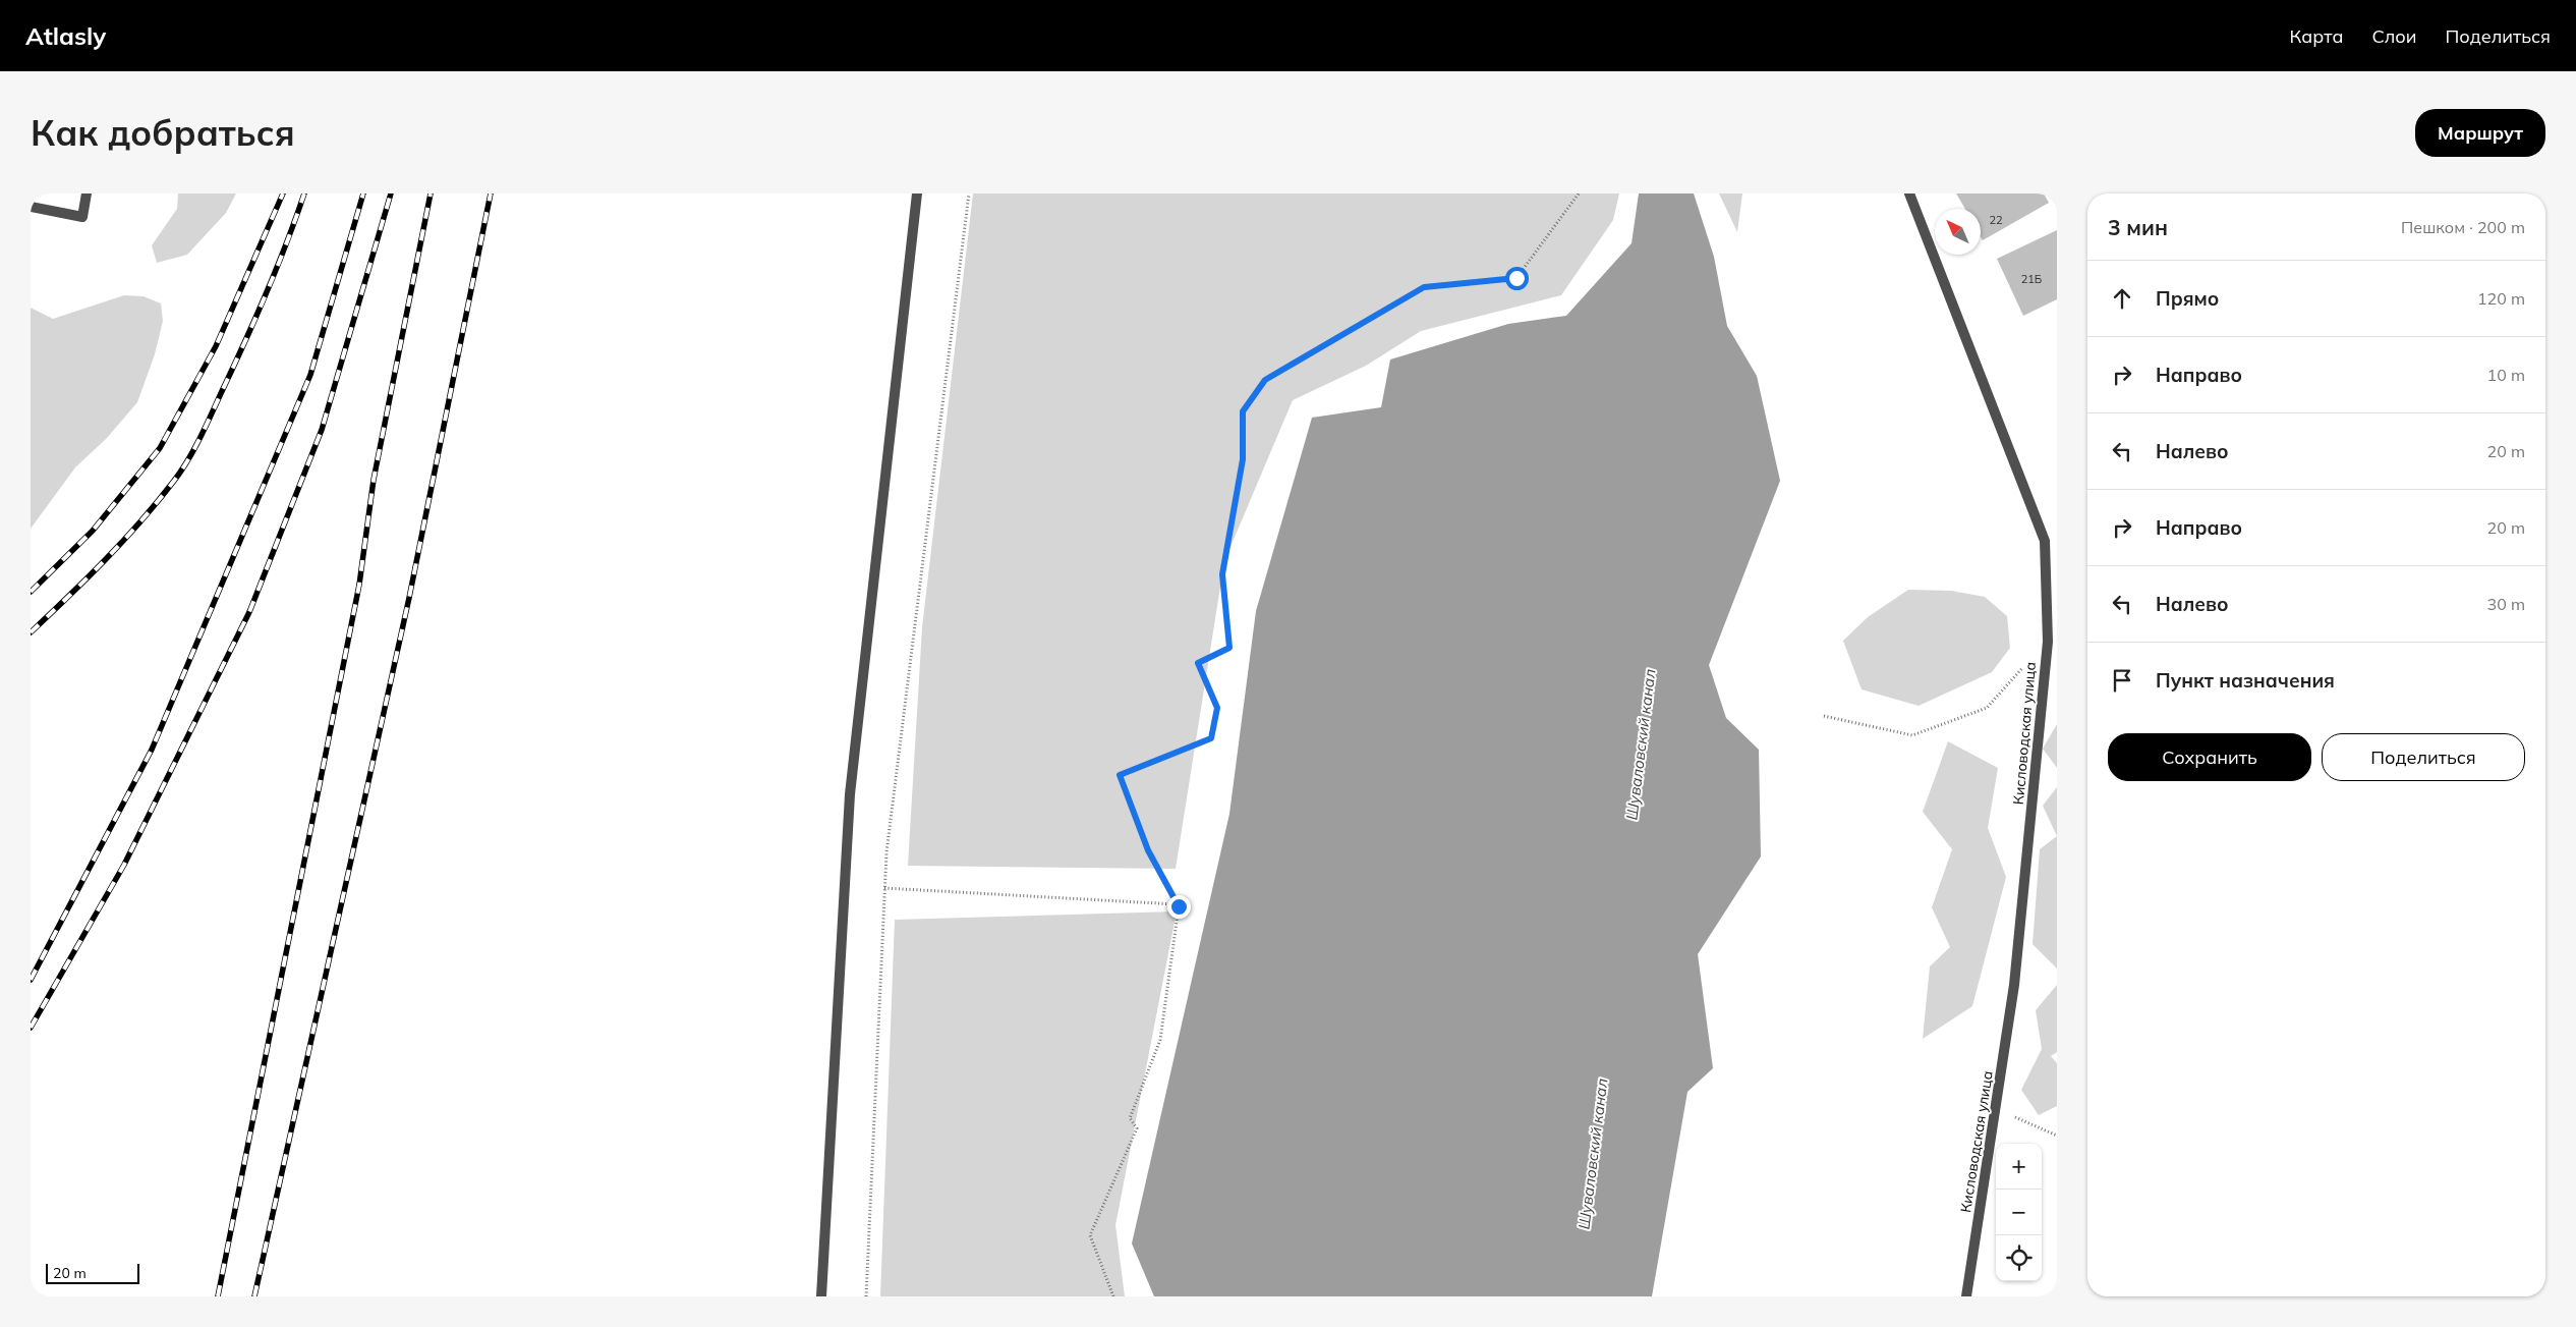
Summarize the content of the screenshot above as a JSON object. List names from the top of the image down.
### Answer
{
  "streets": {
    "street": ["Кисловодская улица"]
  },
  "water": ["Шуваловский канал"],
  "house_numbers": ["22", "21Б"],
  "scale_bar": "20 m",
  "north": "top left",
  "page": {
    "header": "Atlasly",
    "nav": ["Карта", "Слои", "Поделиться"],
    "buttons": [
      "Маршрут",
      ["Сохранить", "Поделиться"]
    ],
    "title": "Как добраться",
    "heading": ["3 мин", "Пешком · 200 m"],
    "list": [
      ["Прямо", "120 m"],
      ["Направо", "10 m"],
      ["Налево", "20 m"],
      ["Направо", "20 m"],
      ["Налево", "30 m"],
      "Пункт назначения"
    ],
    "map_buttons": ["+", "−"],
    "scale": "20 m"
  }
}
